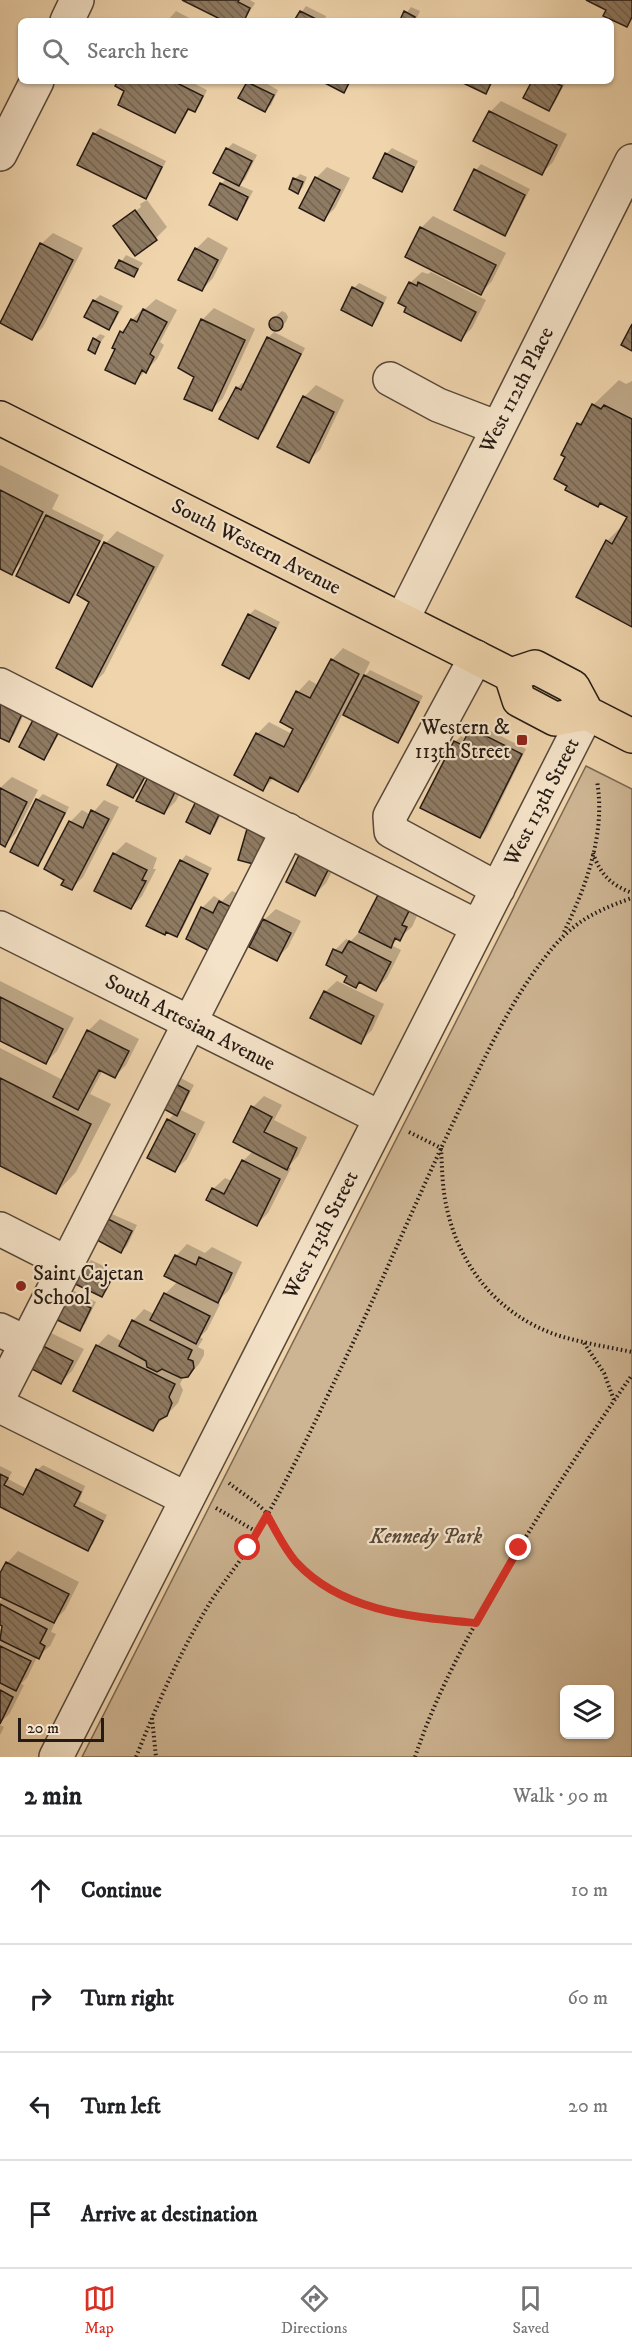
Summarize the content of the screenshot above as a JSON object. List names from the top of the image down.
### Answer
{
  "streets": {
    "main road": ["South Western Avenue"],
    "street": ["West 112th Place", "West 113th Street", "South Artesian Avenue"]
  },
  "crossings": [
    ["West 112th Place", "South Western Avenue"],
    ["South Western Avenue", "West 113th Street"],
    ["West 113th Street", "South Artesian Avenue"]
  ],
  "parks": ["Kennedy Park"],
  "places": {
    "transit": ["Western & 113th Street"],
    "other": ["Saint Cajetan School"]
  },
  "scale_bar": "20 m",
  "page": {
    "search": "Search here",
    "scale": "20 m",
    "heading": ["2 min", "Walk · 90 m"],
    "list": [
      ["Continue", "10 m"],
      ["Turn right", "60 m"],
      ["Turn left", "20 m"],
      "Arrive at destination"
    ],
    "nav": ["Map", "Directions", "Saved"]
  }
}
